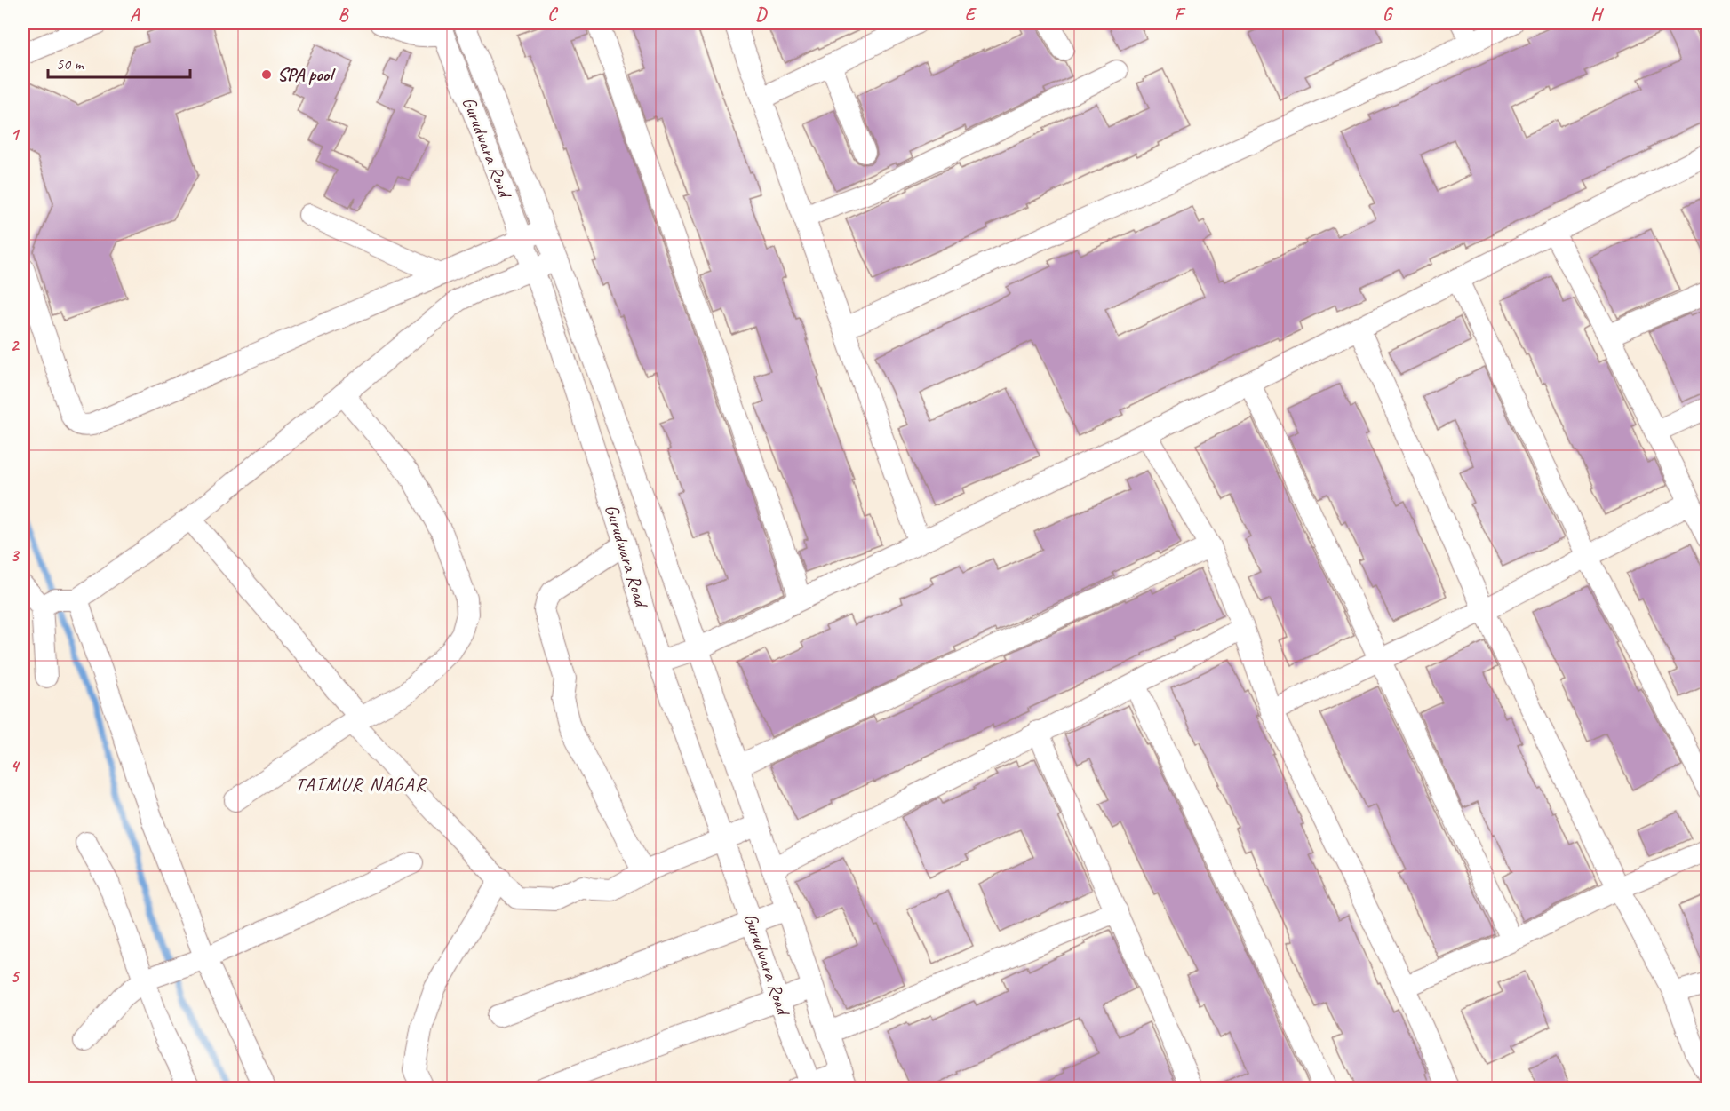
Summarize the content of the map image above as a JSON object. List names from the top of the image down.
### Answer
{
  "streets": {
    "street": ["Gurudwara Road"]
  },
  "districts": ["TAIMUR NAGAR"],
  "places": ["SPA pool"],
  "scale_bar": "50 m",
  "grid": {
    "columns": [
      "A",
      "B",
      "C",
      "D",
      "E",
      "F",
      "G",
      "H"
    ],
    "rows": [
      "1",
      "2",
      "3",
      "4",
      "5"
    ]
  }
}
